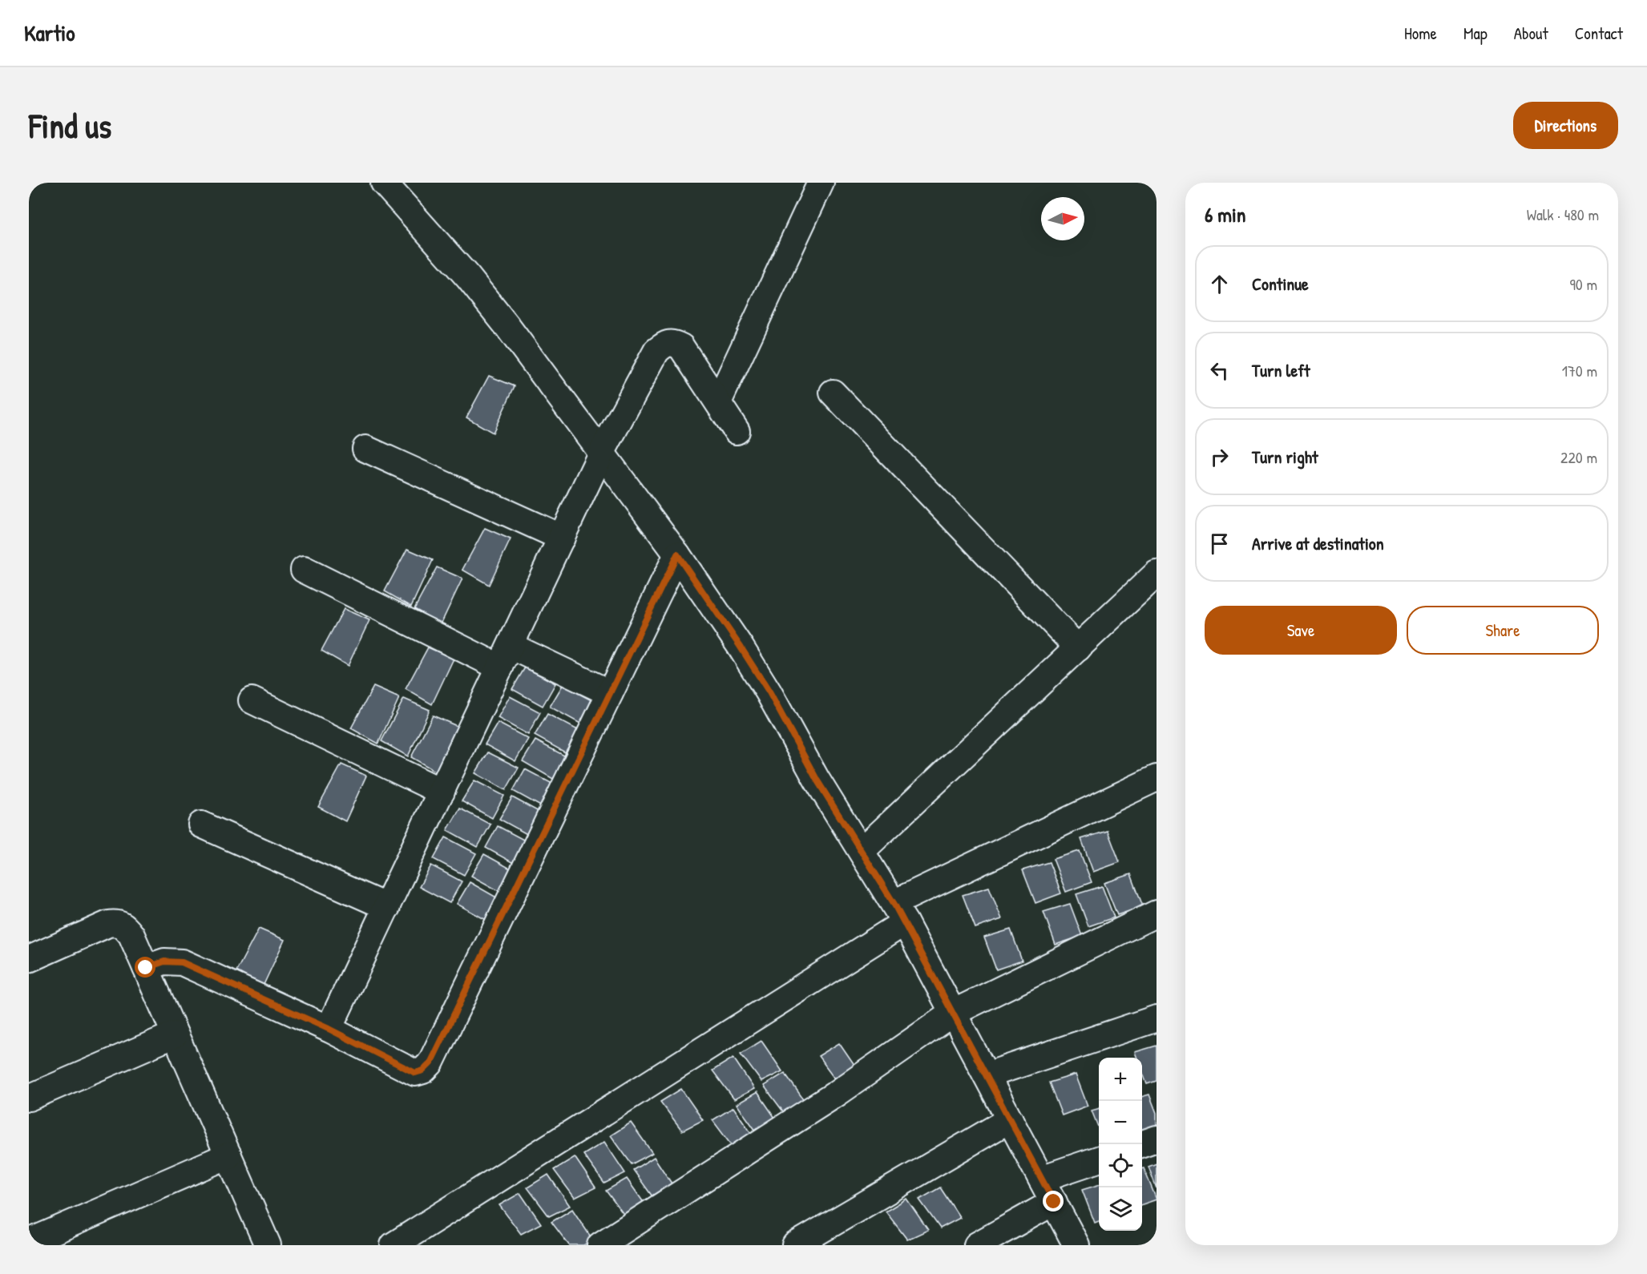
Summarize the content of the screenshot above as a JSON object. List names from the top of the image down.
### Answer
{
  "north": "right",
  "page": {
    "header": "Kartio",
    "nav": [
      "Home",
      "Map",
      "About",
      "Contact"
    ],
    "buttons": [
      "Directions",
      ["Save", "Share"]
    ],
    "title": "Find us",
    "heading": ["6 min", "Walk · 480 m"],
    "list": [
      ["Continue", "90 m"],
      ["Turn left", "170 m"],
      ["Turn right", "220 m"],
      "Arrive at destination"
    ],
    "map_buttons": ["+", "−"]
  }
}
